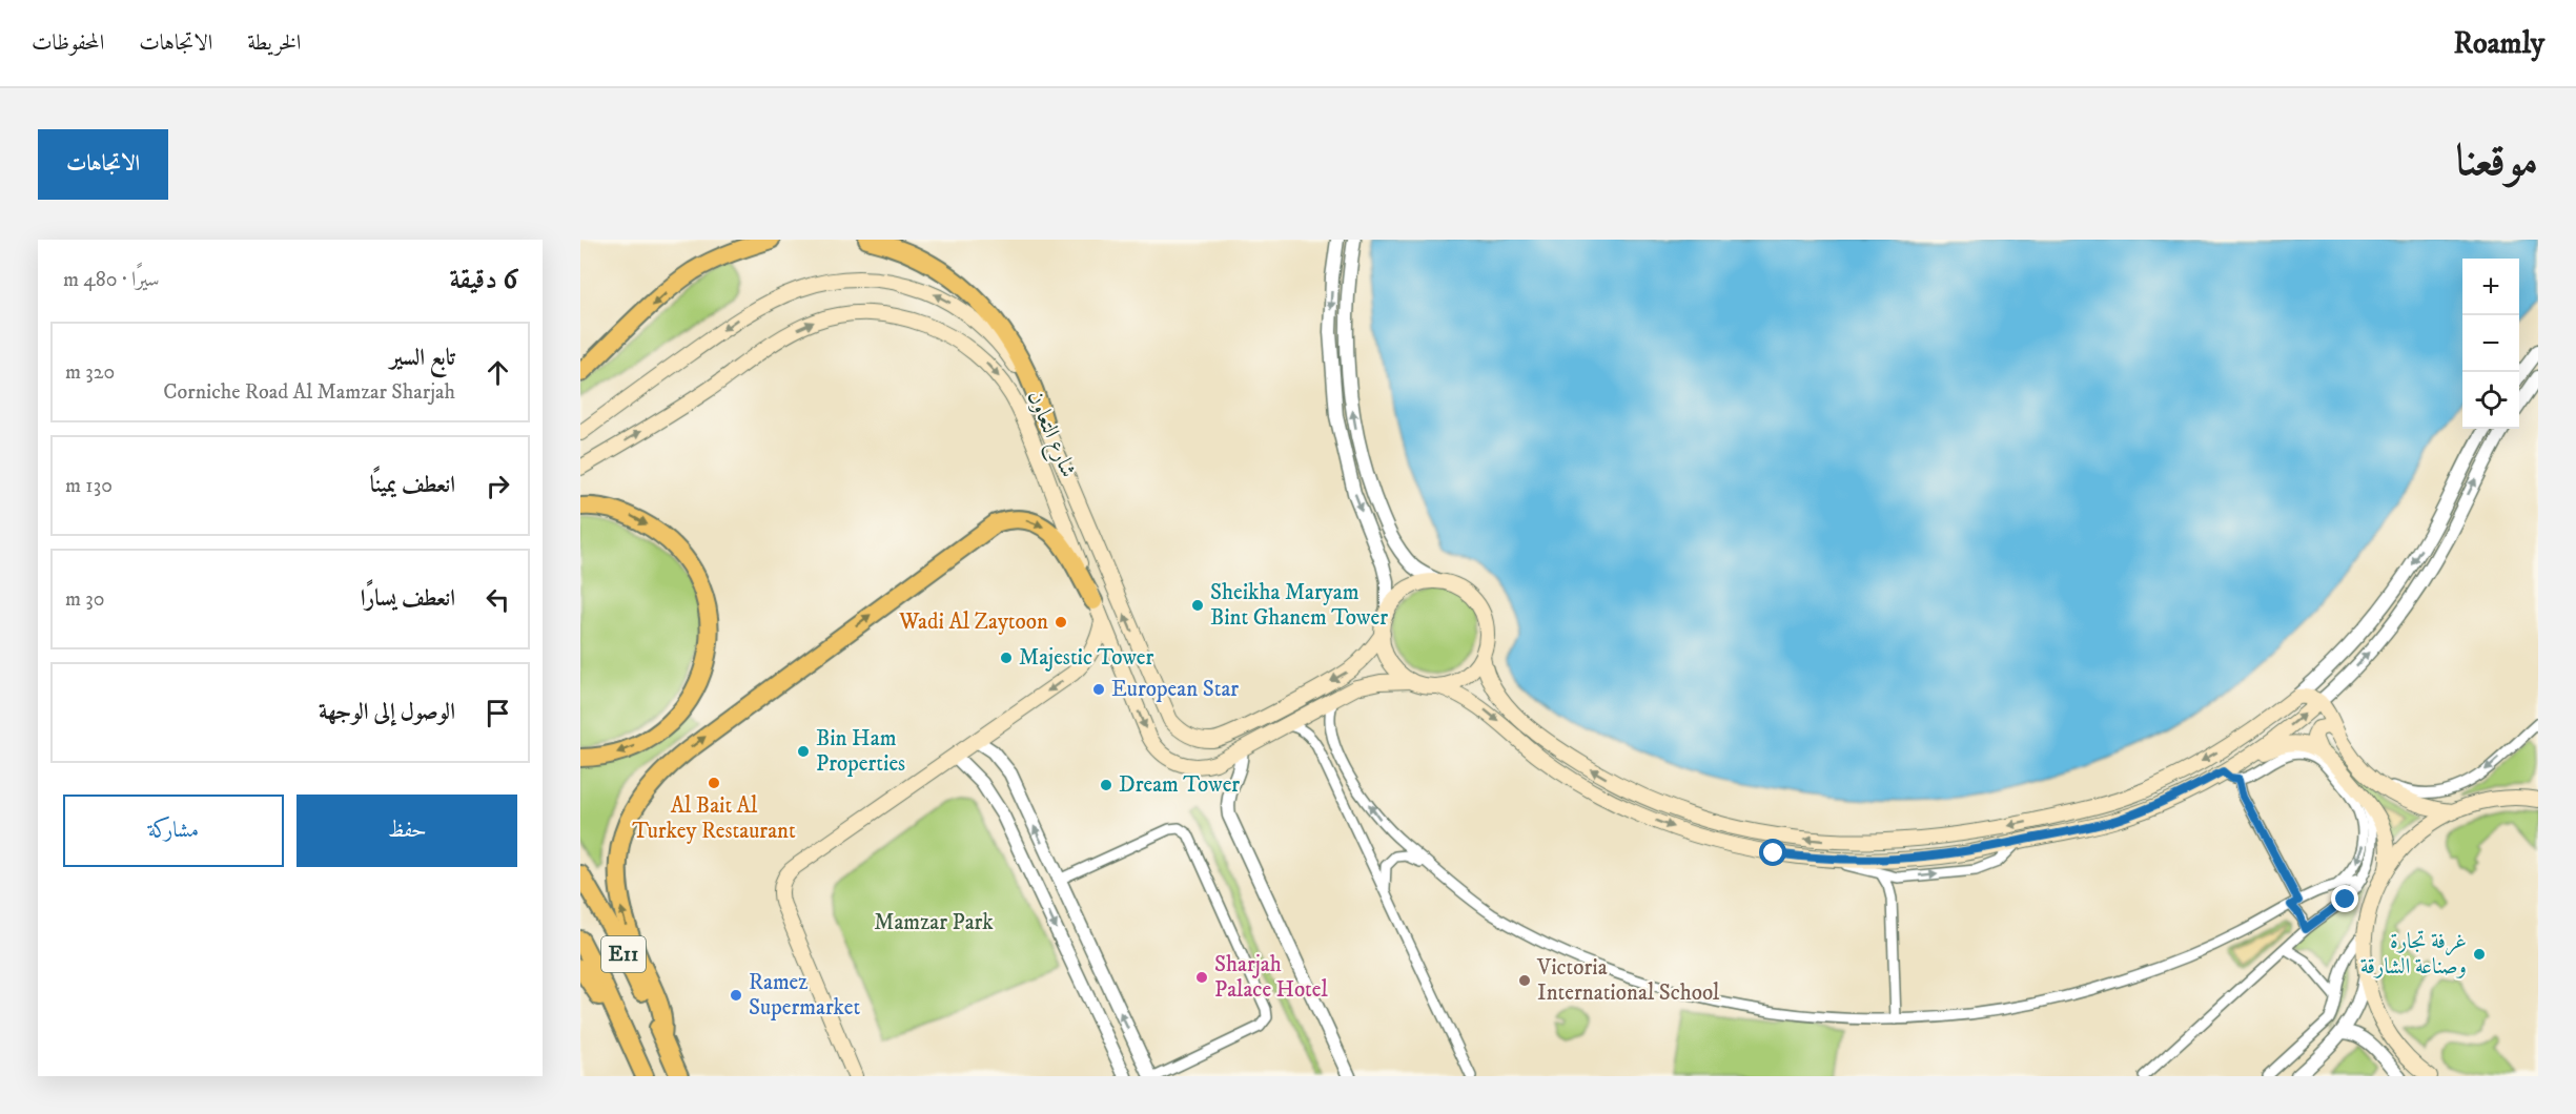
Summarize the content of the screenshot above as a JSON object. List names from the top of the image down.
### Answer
{
  "streets": {
    "highway": ["E11"],
    "main road": ["شارع التعاون"]
  },
  "parks": ["Mamzar Park"],
  "places": [
    "Sheikha Maryam Bint Ghanem Tower",
    "Wadi Al Zaytoon",
    "Majestic Tower",
    "European Star",
    "Bin Ham Properties",
    "Al Bait Al Turkey Restaurant",
    "Dream Tower",
    "غرفة تجارة وصناعة الشارقة",
    "Sharjah Palace Hotel",
    "Victoria International School",
    "Ramez Supermarket"
  ],
  "page": {
    "header": "Roamly",
    "nav": ["الخريطة", "الاتجاهات", "المحفوظات"],
    "title": "موقعنا",
    "buttons": [
      "الاتجاهات",
      ["حفظ", "مشاركة"]
    ],
    "heading": ["6 دقيقة", "سيرًا · 480 m"],
    "map_buttons": ["+", "−"],
    "list": [
      ["تابع السير", "Corniche Road Al Mamzar Sharjah", "320 m"],
      ["انعطف يمينًا", "130 m"],
      ["انعطف يسارًا", "30 m"],
      "الوصول إلى الوجهة"
    ]
  }
}
